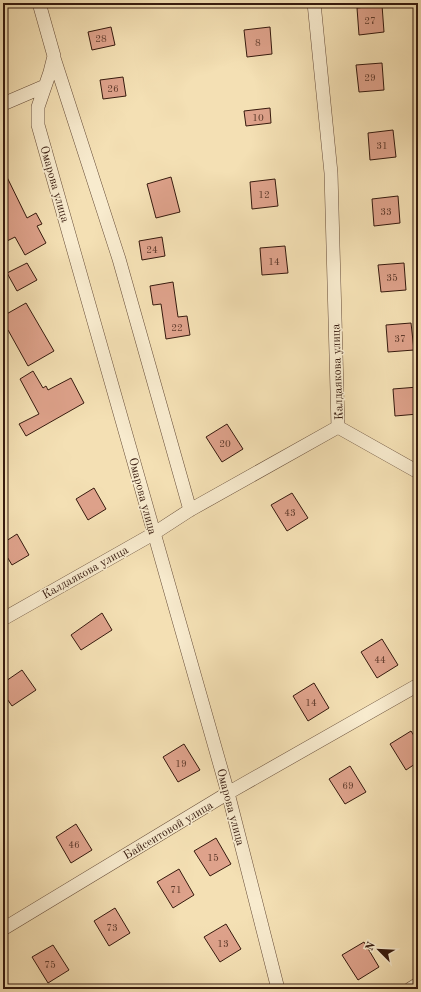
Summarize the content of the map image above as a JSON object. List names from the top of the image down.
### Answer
{
  "streets": {
    "street": ["Омарова улица", "Калдаякова улица", "Байсеитовой улица"]
  },
  "crossings": [
    ["Омарова улица", "Калдаякова улица"],
    ["Омарова улица", "Байсеитовой улица"]
  ],
  "house_numbers": [
    "27",
    "28",
    "8",
    "29",
    "26",
    "10",
    "31",
    "12",
    "33",
    "24",
    "14",
    "35",
    "22",
    "37",
    "20",
    "43",
    "44",
    "14",
    "19",
    "69",
    "46",
    "15",
    "71",
    "73",
    "13",
    "75"
  ],
  "north": "top left"
}
